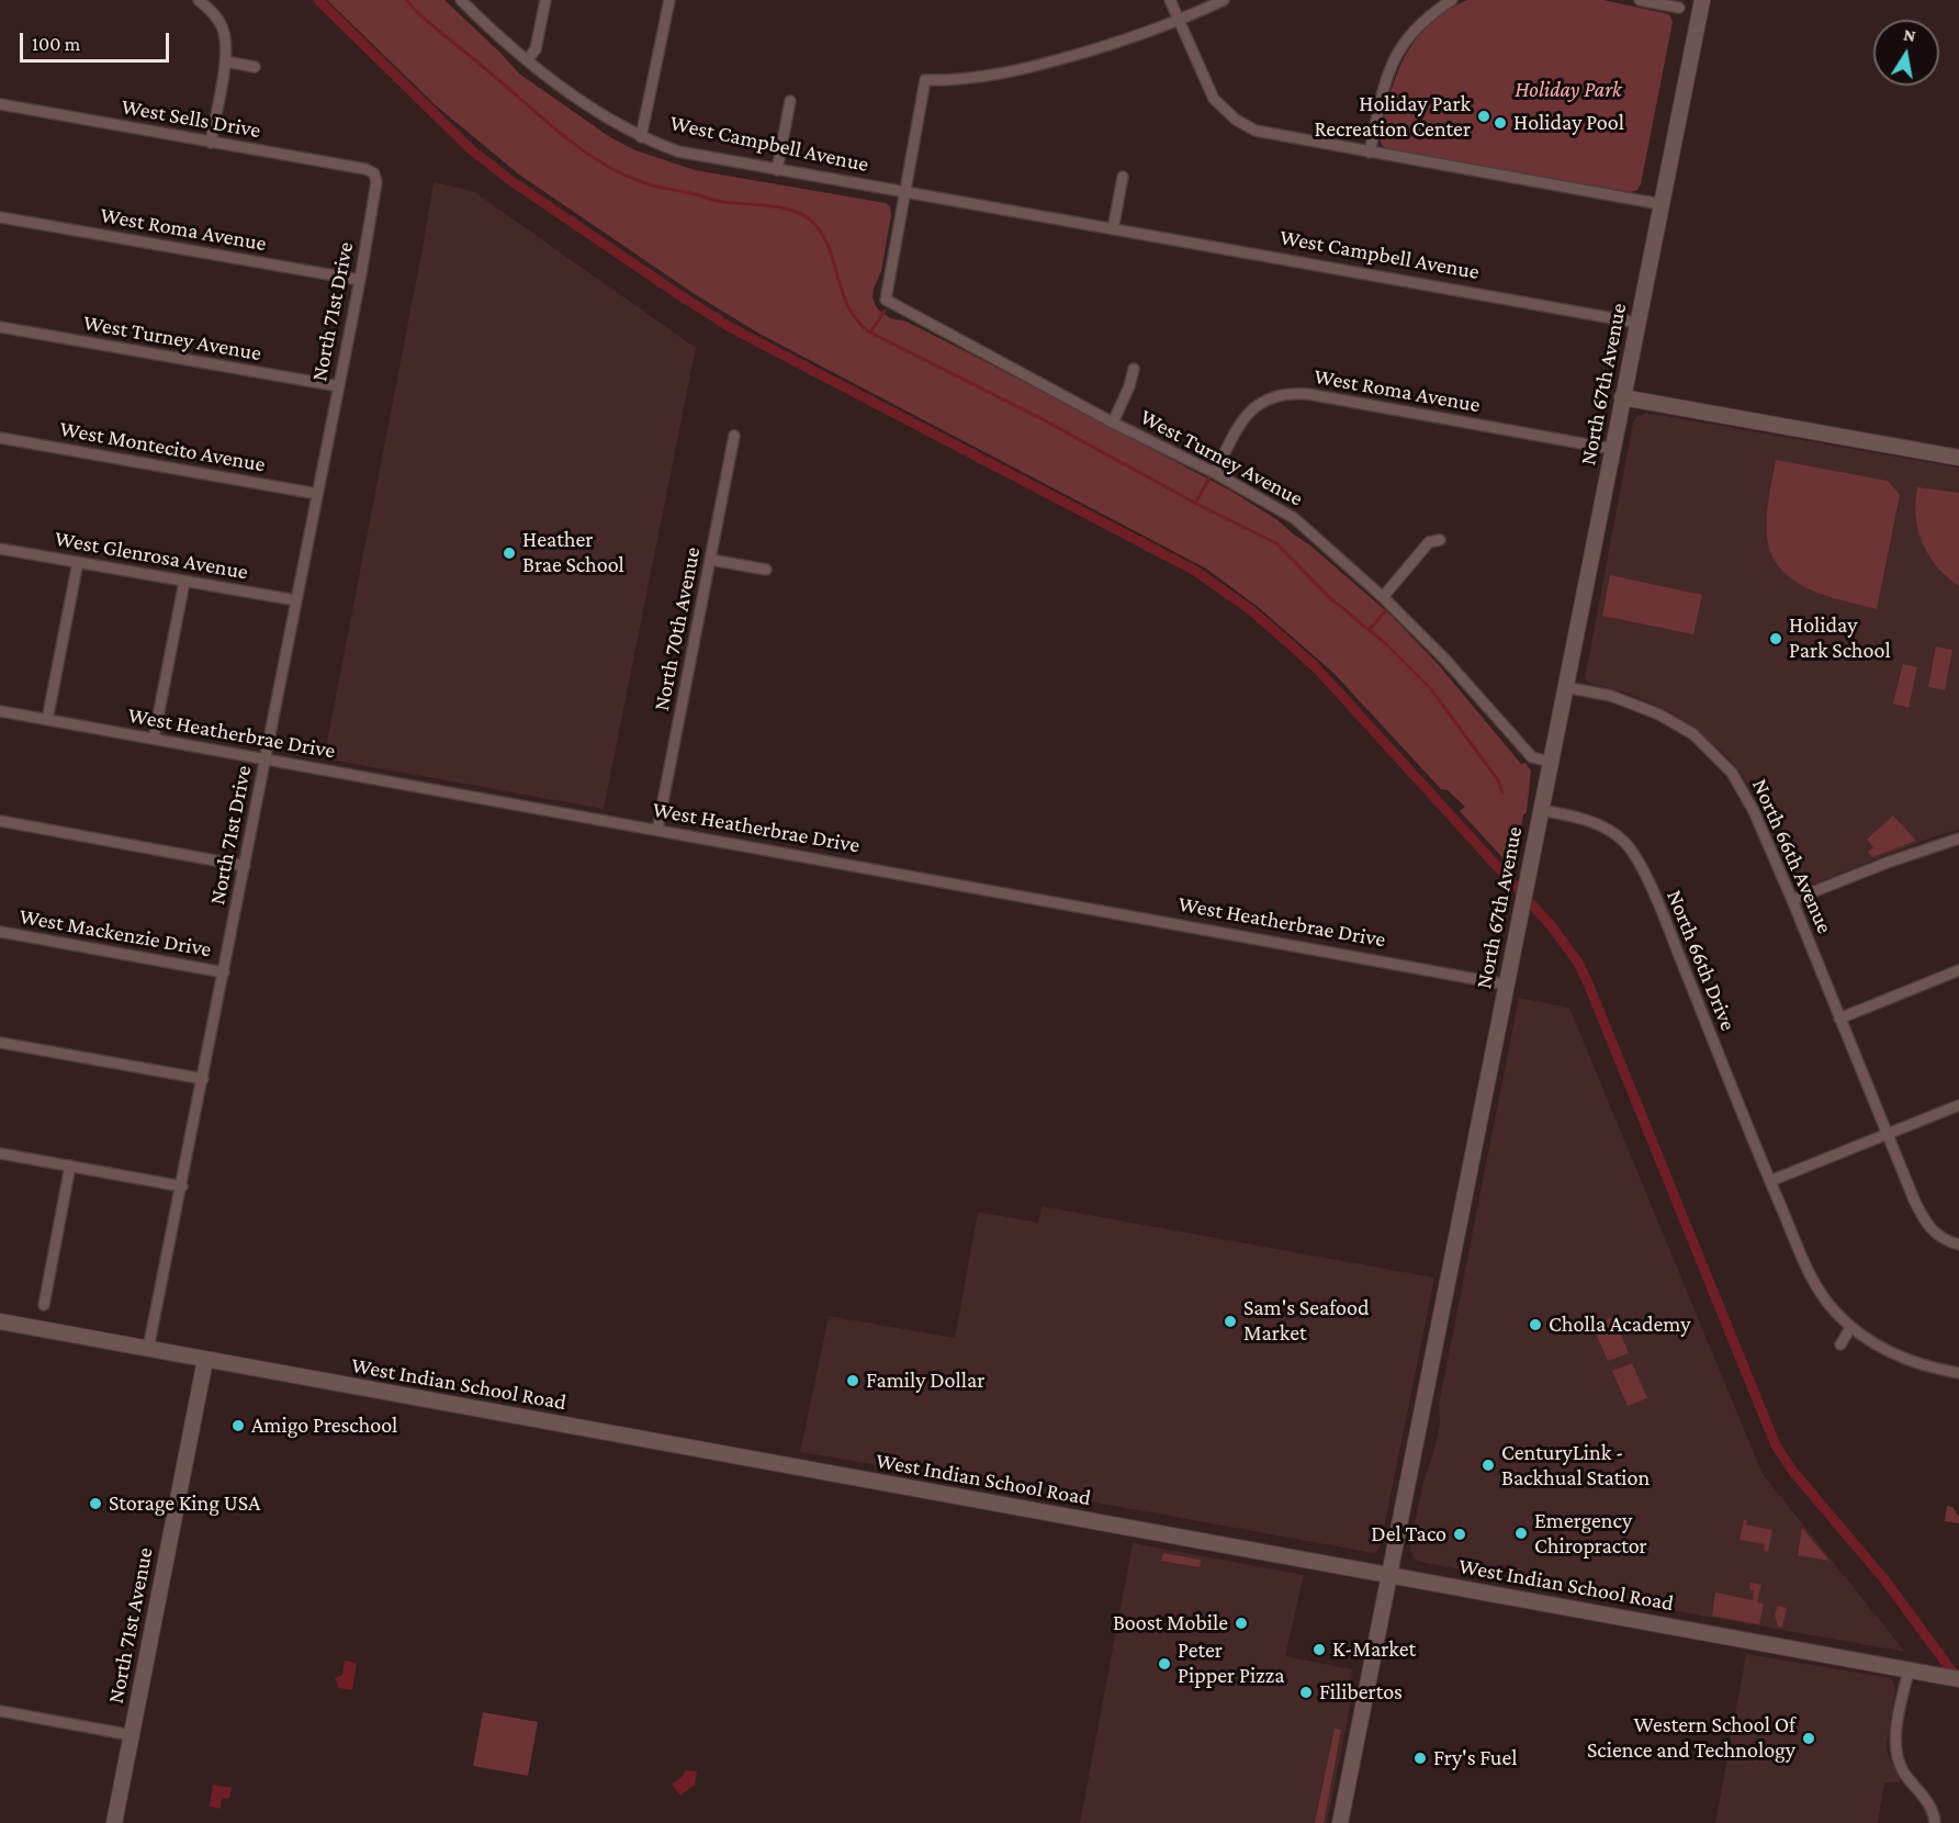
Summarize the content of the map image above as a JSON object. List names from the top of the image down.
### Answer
{
  "streets": {
    "main road": ["North 67th Avenue", "West Indian School Road", "North 71st Avenue"],
    "street": [
      "West Sells Drive",
      "West Campbell Avenue",
      "West Roma Avenue",
      "North 71st Drive",
      "West Turney Avenue",
      "West Montecito Avenue",
      "West Glenrosa Avenue",
      "North 70th Avenue",
      "West Heatherbrae Drive",
      "North 66th Avenue",
      "West Mackenzie Drive",
      "North 66th Drive"
    ]
  },
  "crossings": [
    ["West Sells Drive", "North 71st Drive"],
    ["West Campbell Avenue", "West Turney Avenue"],
    ["West Campbell Avenue", "North 67th Avenue"],
    ["West Roma Avenue", "North 71st Drive"],
    ["West Roma Avenue", "West Turney Avenue"],
    ["West Roma Avenue", "North 67th Avenue"],
    ["North 71st Drive", "West Turney Avenue"],
    ["North 71st Drive", "West Montecito Avenue"],
    ["North 71st Drive", "West Glenrosa Avenue"],
    ["North 71st Drive", "West Heatherbrae Drive"],
    ["North 71st Drive", "West Mackenzie Drive"],
    ["North 71st Drive", "West Indian School Road"],
    ["West Turney Avenue", "North 67th Avenue"],
    ["North 67th Avenue", "West Heatherbrae Drive"],
    ["North 67th Avenue", "North 66th Avenue"],
    ["North 67th Avenue", "North 66th Drive"],
    ["North 67th Avenue", "West Indian School Road"],
    ["North 70th Avenue", "West Heatherbrae Drive"],
    ["West Indian School Road", "North 71st Avenue"]
  ],
  "parks": ["Holiday Park"],
  "places": [
    "Holiday Park Recreation Center",
    "Holiday Pool",
    "Heather Brae School",
    "Holiday Park School",
    "Sam's Seafood Market",
    "Cholla Academy",
    "Family Dollar",
    "Amigo Preschool",
    "CenturyLink - Backhual Station",
    "Storage King USA",
    "Emergency Chiropractor",
    "Del Taco",
    "Boost Mobile",
    "K-Market",
    "Peter Pipper Pizza",
    "Filibertos",
    "Western School Of Science and Technology",
    "Fry's Fuel"
  ],
  "scale_bar": "100 m",
  "north": "top"
}
